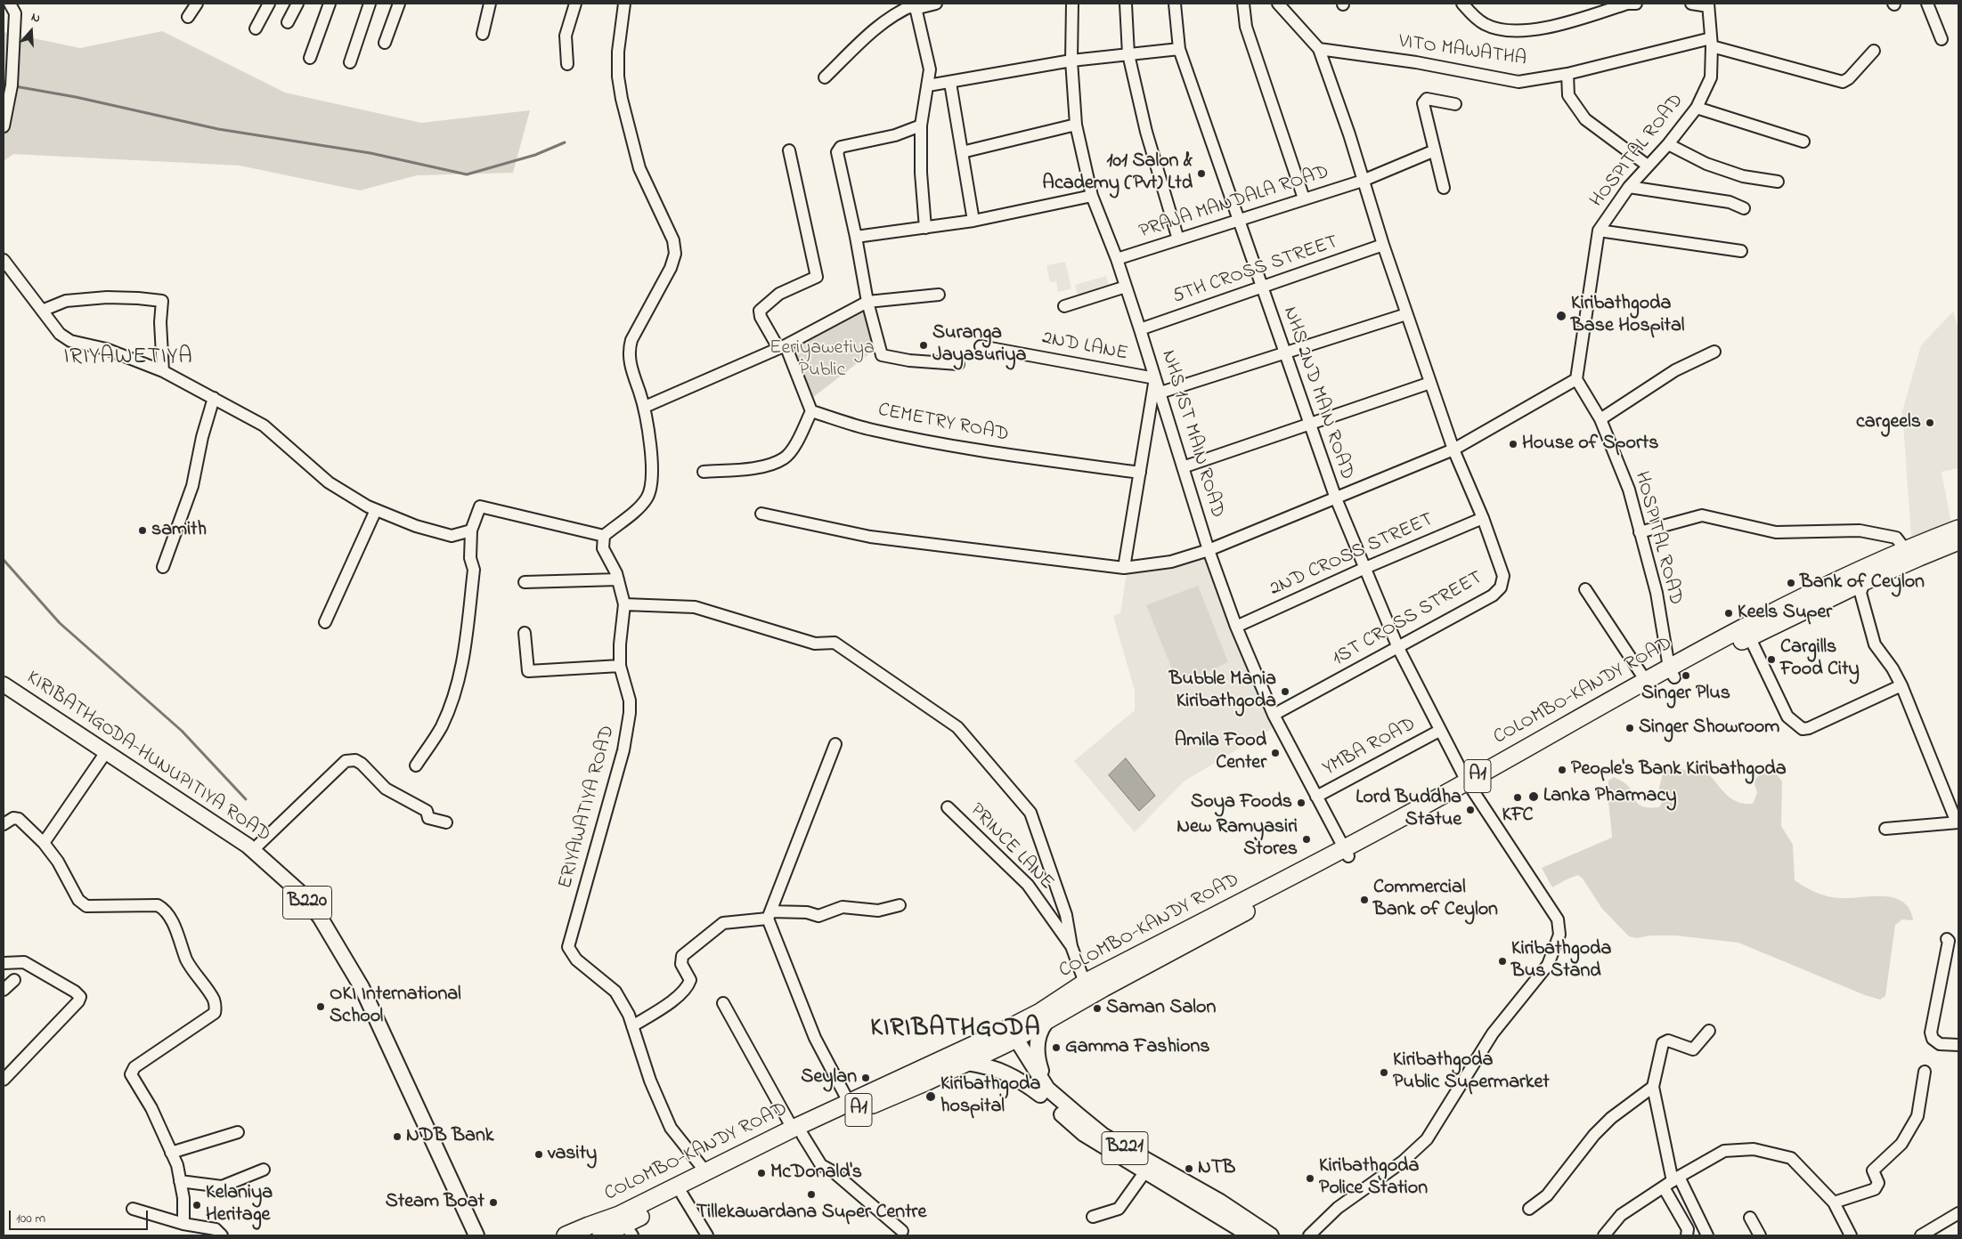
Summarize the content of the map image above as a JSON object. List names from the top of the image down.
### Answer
{
  "streets": {
    "highway": ["COLOMBO-KANDY ROAD", "A1"],
    "main road": ["KIRIBATHGODA-HUNUPITIYA ROAD", "B220", "B221"],
    "street": [
      "VITO MAWATHA",
      "HOSPITAL ROAD",
      "PRAJA MANDALA ROAD",
      "5TH CROSS STREET",
      "2ND LANE",
      "NHS 2ND MAIN ROAD",
      "CEMETRY ROAD",
      "NHS 1ST MAIN ROAD",
      "2ND CROSS STREET",
      "1ST CROSS STREET",
      "YMBA ROAD",
      "ERIYAWATIYA ROAD",
      "PRINCE LANE"
    ]
  },
  "crossings": [
    ["VITO MAWATHA", "HOSPITAL ROAD"],
    ["VITO MAWATHA", "1ST CROSS STREET"],
    ["HOSPITAL ROAD", "COLOMBO-KANDY ROAD"],
    ["PRAJA MANDALA ROAD", "NHS 2ND MAIN ROAD"],
    ["PRAJA MANDALA ROAD", "NHS 1ST MAIN ROAD"],
    ["PRAJA MANDALA ROAD", "1ST CROSS STREET"],
    ["5TH CROSS STREET", "NHS 2ND MAIN ROAD"],
    ["5TH CROSS STREET", "NHS 1ST MAIN ROAD"],
    ["5TH CROSS STREET", "1ST CROSS STREET"],
    ["2ND LANE", "NHS 1ST MAIN ROAD"],
    ["NHS 2ND MAIN ROAD", "2ND CROSS STREET"],
    ["NHS 2ND MAIN ROAD", "1ST CROSS STREET"],
    ["NHS 2ND MAIN ROAD", "COLOMBO-KANDY ROAD"],
    ["NHS 2ND MAIN ROAD", "YMBA ROAD"],
    ["NHS 1ST MAIN ROAD", "2ND CROSS STREET"],
    ["NHS 1ST MAIN ROAD", "1ST CROSS STREET"],
    ["NHS 1ST MAIN ROAD", "COLOMBO-KANDY ROAD"],
    ["NHS 1ST MAIN ROAD", "YMBA ROAD"],
    ["2ND CROSS STREET", "1ST CROSS STREET"],
    ["COLOMBO-KANDY ROAD", "ERIYAWATIYA ROAD"],
    ["COLOMBO-KANDY ROAD", "PRINCE LANE"],
    ["COLOMBO-KANDY ROAD", "B221"]
  ],
  "districts": ["IRIYAWETIYA", "KIRIBATHGODA"],
  "parks": ["Eeriyawetiya Public"],
  "places": [
    "101 Salon & Academy (Pvt) Ltd",
    "Kiribathgoda Base Hospital",
    "Suranga Jayasuriya",
    "cargeels",
    "House of Sports",
    "samith",
    "Bank of Ceylon",
    "Keels Super",
    "Cargills Food City",
    "Singer Plus",
    "Bubble Mania Kiribathgoda",
    "Singer Showroom",
    "Amila Food Center",
    "People's Bank Kiribathgoda",
    "Lanka Pharmacy",
    "KFC",
    "Soya Foods",
    "Lord Buddha Statue",
    "New Ramyasiri Stores",
    "Commercial Bank of Ceylon",
    "Kiribathgoda Bus Stand",
    "OKI International School",
    "Saman Salon",
    "Gamma Fashions",
    "Kiribathgoda Public Supermarket",
    "Seylan",
    "Kiribathgoda hospital",
    "NDB Bank",
    "vasity",
    "NTB",
    "McDonald's",
    "Kiribathgoda Police Station",
    "Tillekawardana Super Centre",
    "Steam Boat",
    "Kelaniya Heritage"
  ],
  "scale_bar": "100 m",
  "north": "top"
}
